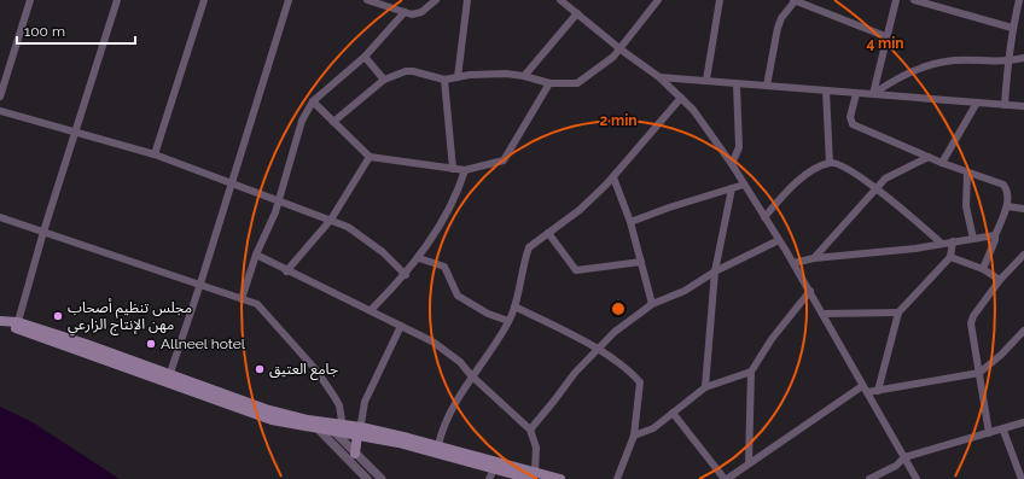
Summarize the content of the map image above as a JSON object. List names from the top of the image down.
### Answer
{
  "places": ["مجلس تنظيم أصحاب مهن الإنتاج الزارعي", "Allneel hotel", "جامع العتيق"],
  "scale_bar": "100 m",
  "rings": ["4 min", "2 min"]
}
